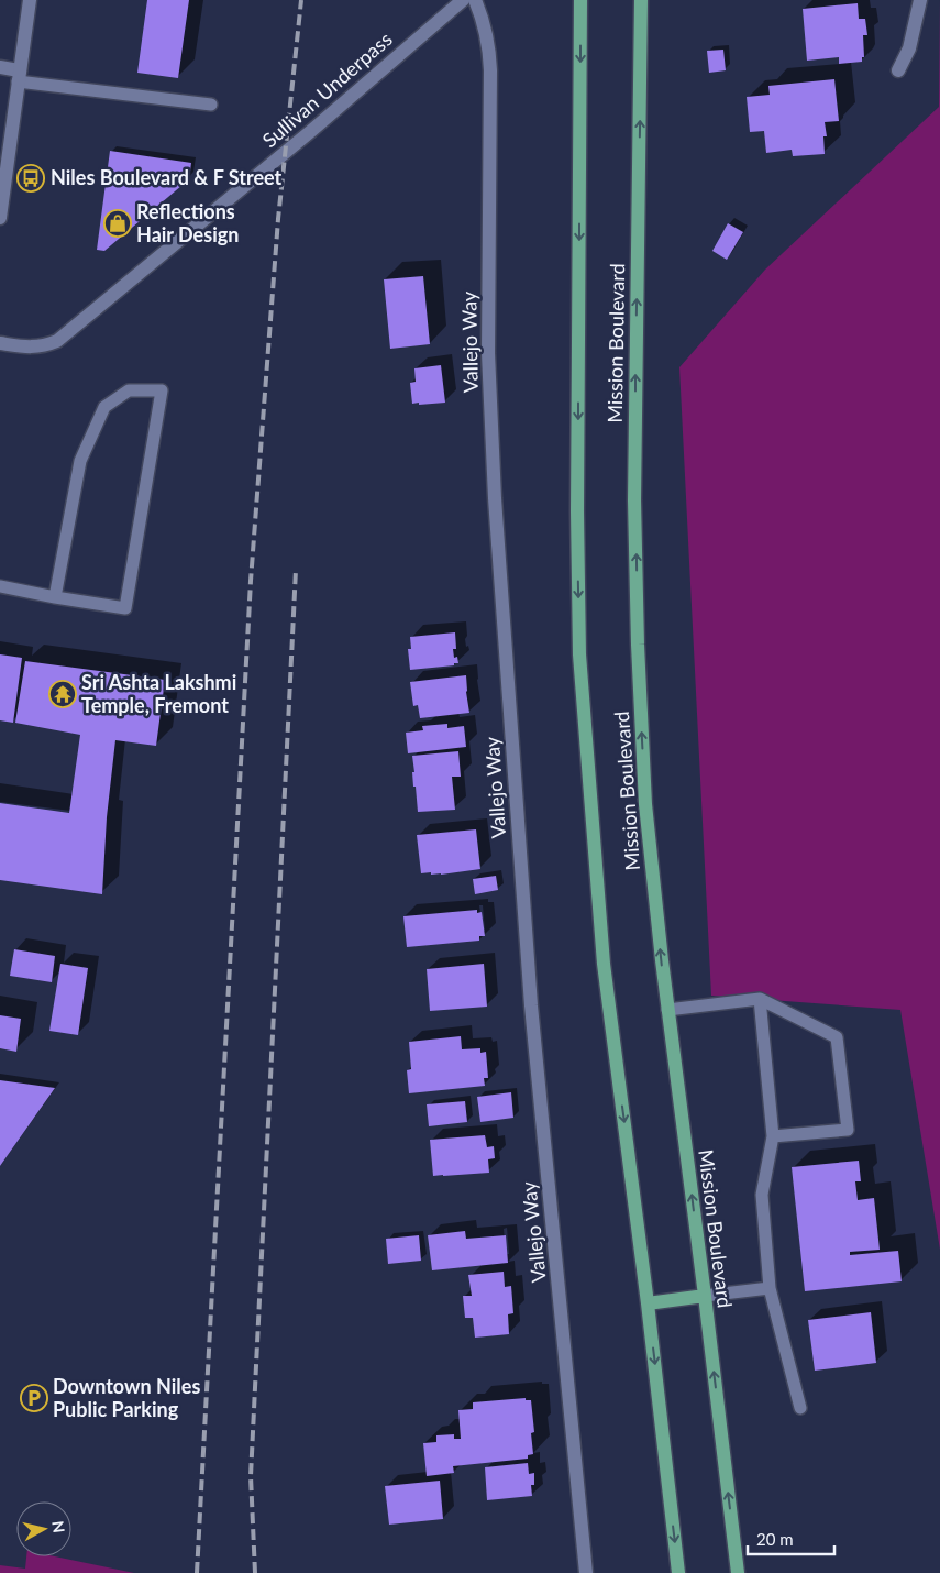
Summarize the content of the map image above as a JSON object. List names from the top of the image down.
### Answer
{
  "streets": {
    "main road": ["Mission Boulevard"],
    "street": ["Sullivan Underpass", "Vallejo Way"]
  },
  "places": {
    "bus stop": ["Niles Boulevard & F Street"],
    "shop": ["Reflections Hair Design"],
    "temple": ["Sri Ashta Lakshmi Temple, Fremont"],
    "parking": ["Downtown Niles Public Parking"]
  },
  "scale_bar": "20 m",
  "north": "right"
}
